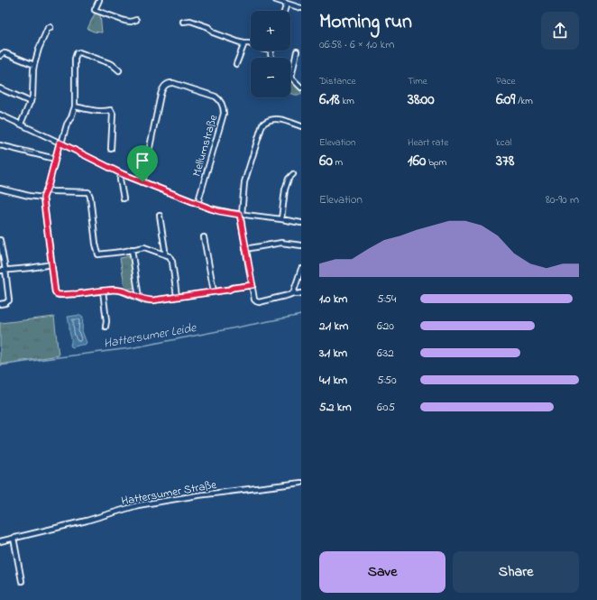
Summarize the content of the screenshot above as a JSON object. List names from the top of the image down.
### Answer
{
  "streets": {
    "street": ["Mellumstraße", "Hattersumer Straße"]
  },
  "water": ["Hattersumer Leide"],
  "page": {
    "heading": ["Morning run", "06:58 · 6 × 1.0 km"],
    "map_buttons": ["+", "−"],
    "stats": [
      ["Distance", "6.18 km"],
      ["Time", "38:00"],
      ["Pace", "6:09 /km"],
      ["Elevation", "60 m"],
      ["Heart rate", "160 bpm"],
      ["kcal", "378"]
    ],
    "chart": ["Elevation", "80–90 m"],
    "list": [
      {
        "name": "1.0 km",
        "note": "5:54"
      },
      {
        "name": "2.1 km",
        "note": "6:20"
      },
      {
        "name": "3.1 km",
        "note": "6:32"
      },
      {
        "name": "4.1 km",
        "note": "5:50"
      },
      {
        "name": "5.2 km",
        "note": "6:05"
      }
    ],
    "buttons": ["Save", "Share"]
  }
}
